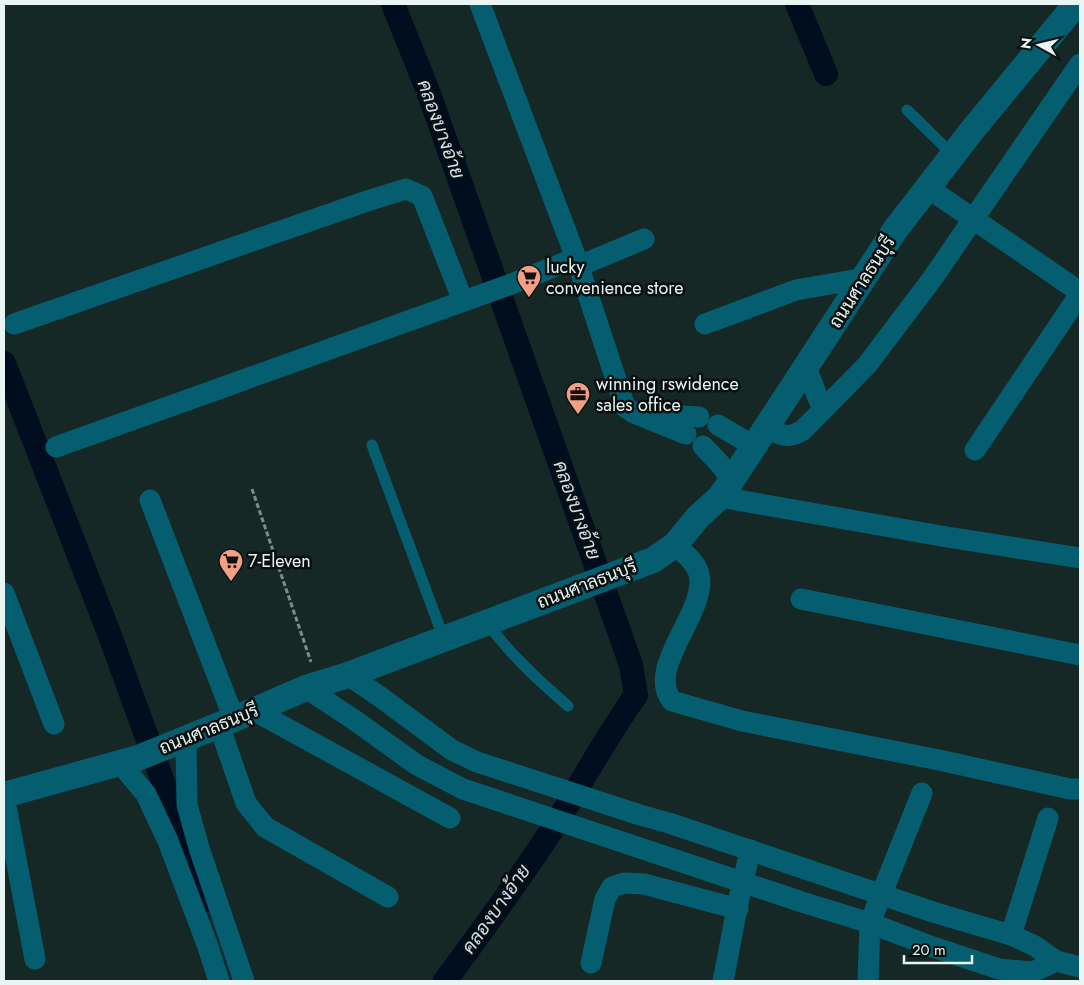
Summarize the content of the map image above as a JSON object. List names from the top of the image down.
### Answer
{
  "streets": {
    "street": ["ถนนศาลธนบุรี"]
  },
  "water": ["คลองบางอ้าย"],
  "places": {
    "supermarket": ["lucky convenience store", "7-Eleven"],
    "office": ["winning rswidence sales office"]
  },
  "scale_bar": "20 m",
  "north": "left"
}
